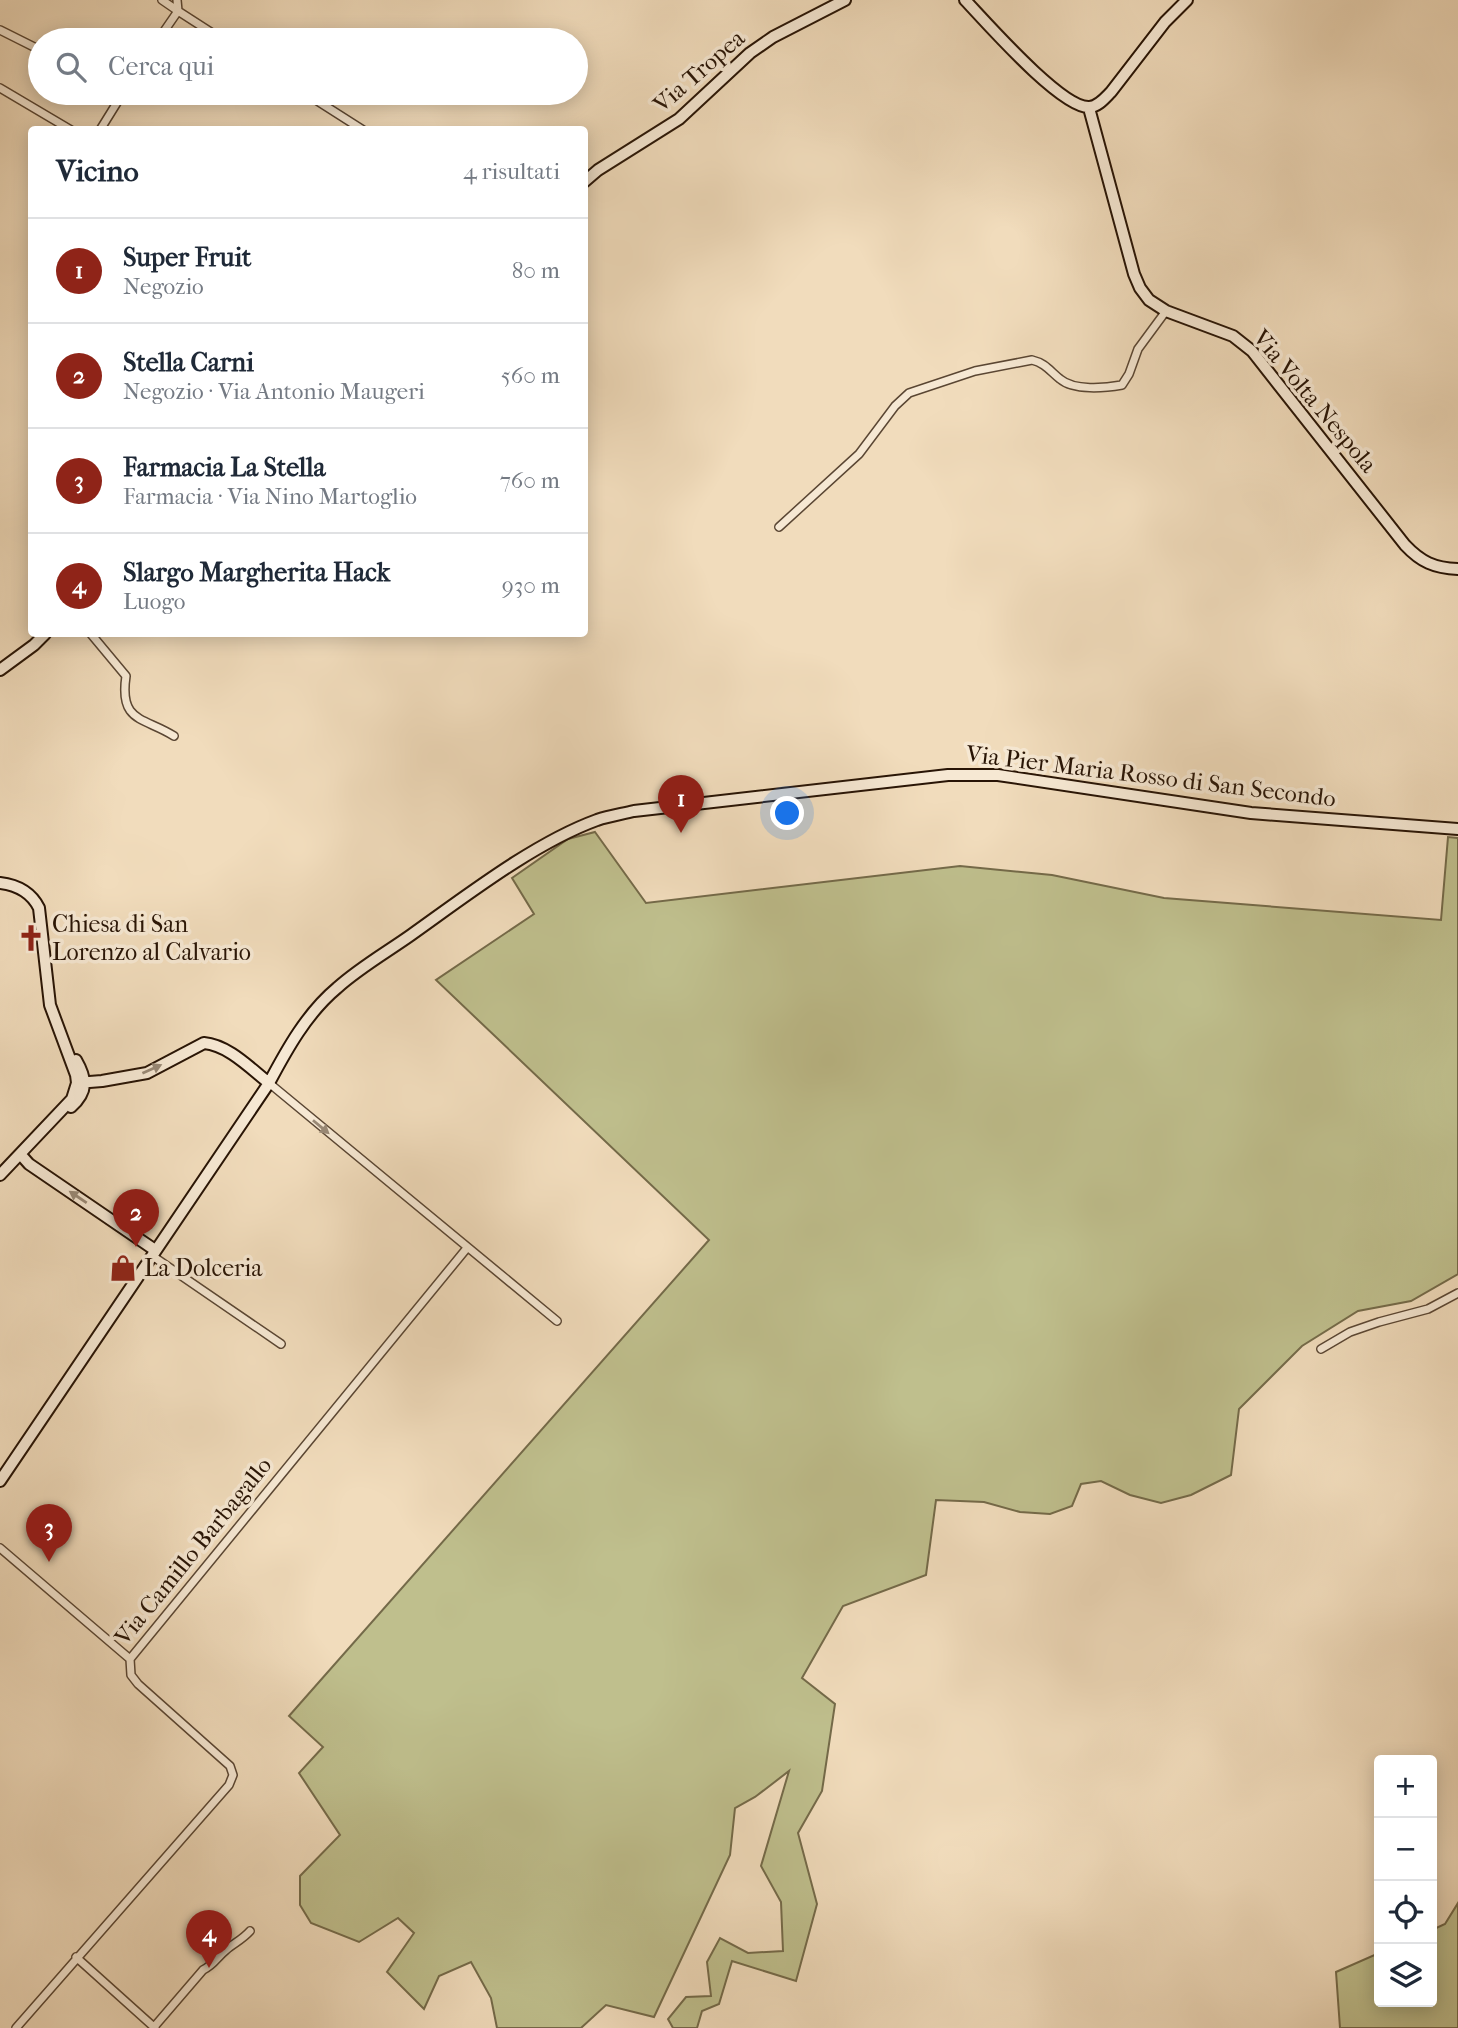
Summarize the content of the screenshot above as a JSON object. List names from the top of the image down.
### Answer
{
  "streets": {
    "street": [
      "Via Tropea",
      "Via Volta Nespola",
      "Via Pier Maria Rosso di San Secondo",
      "Via Camillo Barbagallo"
    ]
  },
  "places": {
    "church": ["Chiesa di San Lorenzo al Calvario"],
    "shop": ["La Dolceria"]
  },
  "page": {
    "search": "Cerca qui",
    "heading": ["Vicino", "4 risultati"],
    "list": [
      {
        "mark": "1",
        "name": "Super Fruit",
        "note": "Negozio",
        "value": "80 m"
      },
      {
        "mark": "2",
        "name": "Stella Carni",
        "note": "Negozio · Via Antonio Maugeri",
        "value": "560 m"
      },
      {
        "mark": "3",
        "name": "Farmacia La Stella",
        "note": "Farmacia · Via Nino Martoglio",
        "value": "760 m"
      },
      {
        "mark": "4",
        "name": "Slargo Margherita Hack",
        "note": "Luogo",
        "value": "930 m"
      }
    ],
    "pins": [
      "1",
      "2",
      "3",
      "4"
    ],
    "map_buttons": ["+", "−"]
  }
}
